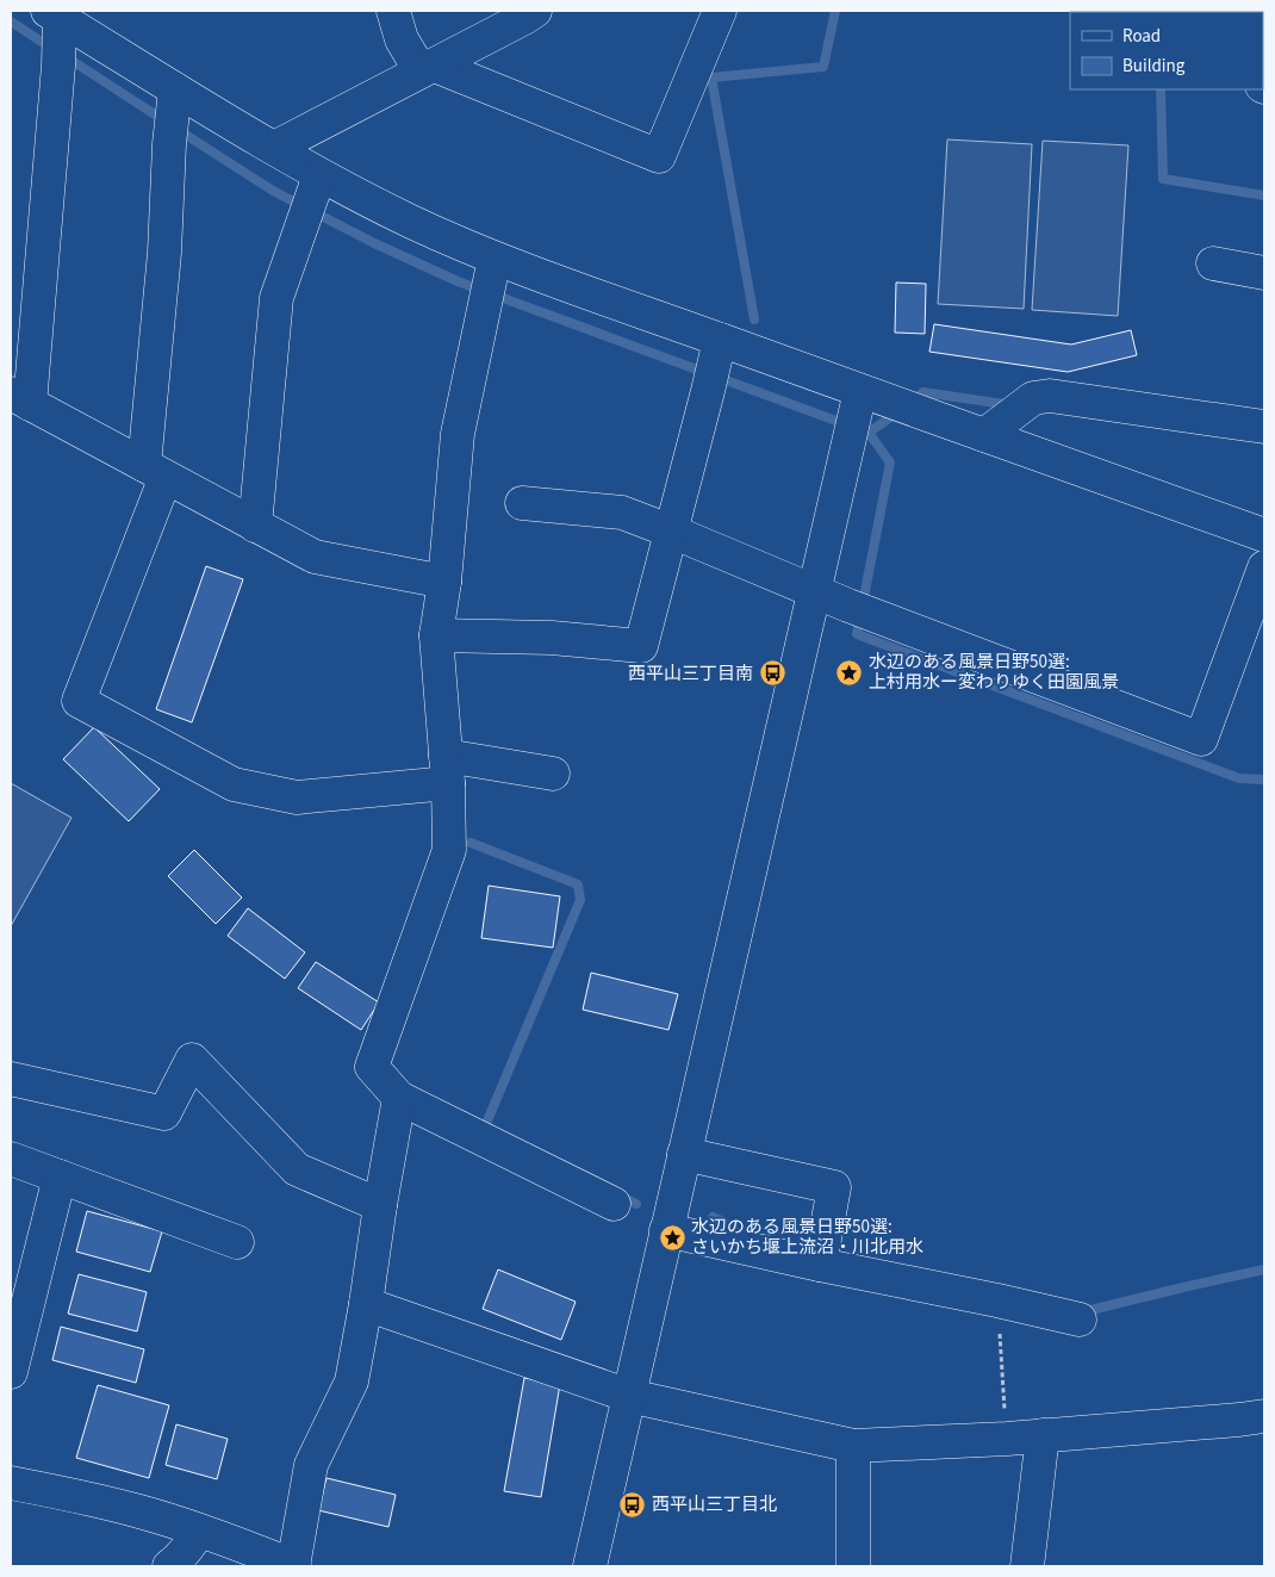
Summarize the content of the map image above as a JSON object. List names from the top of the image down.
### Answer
{
  "places": {
    "place": ["水辺のある風景日野50選: 上村用水ー変わりゆく田園風景", "水辺のある風景日野50選: さいかち堰上流沼・川北用水"],
    "bus stop": ["西平山三丁目南", "西平山三丁目北"]
  },
  "legend": ["Road", "Building"]
}
